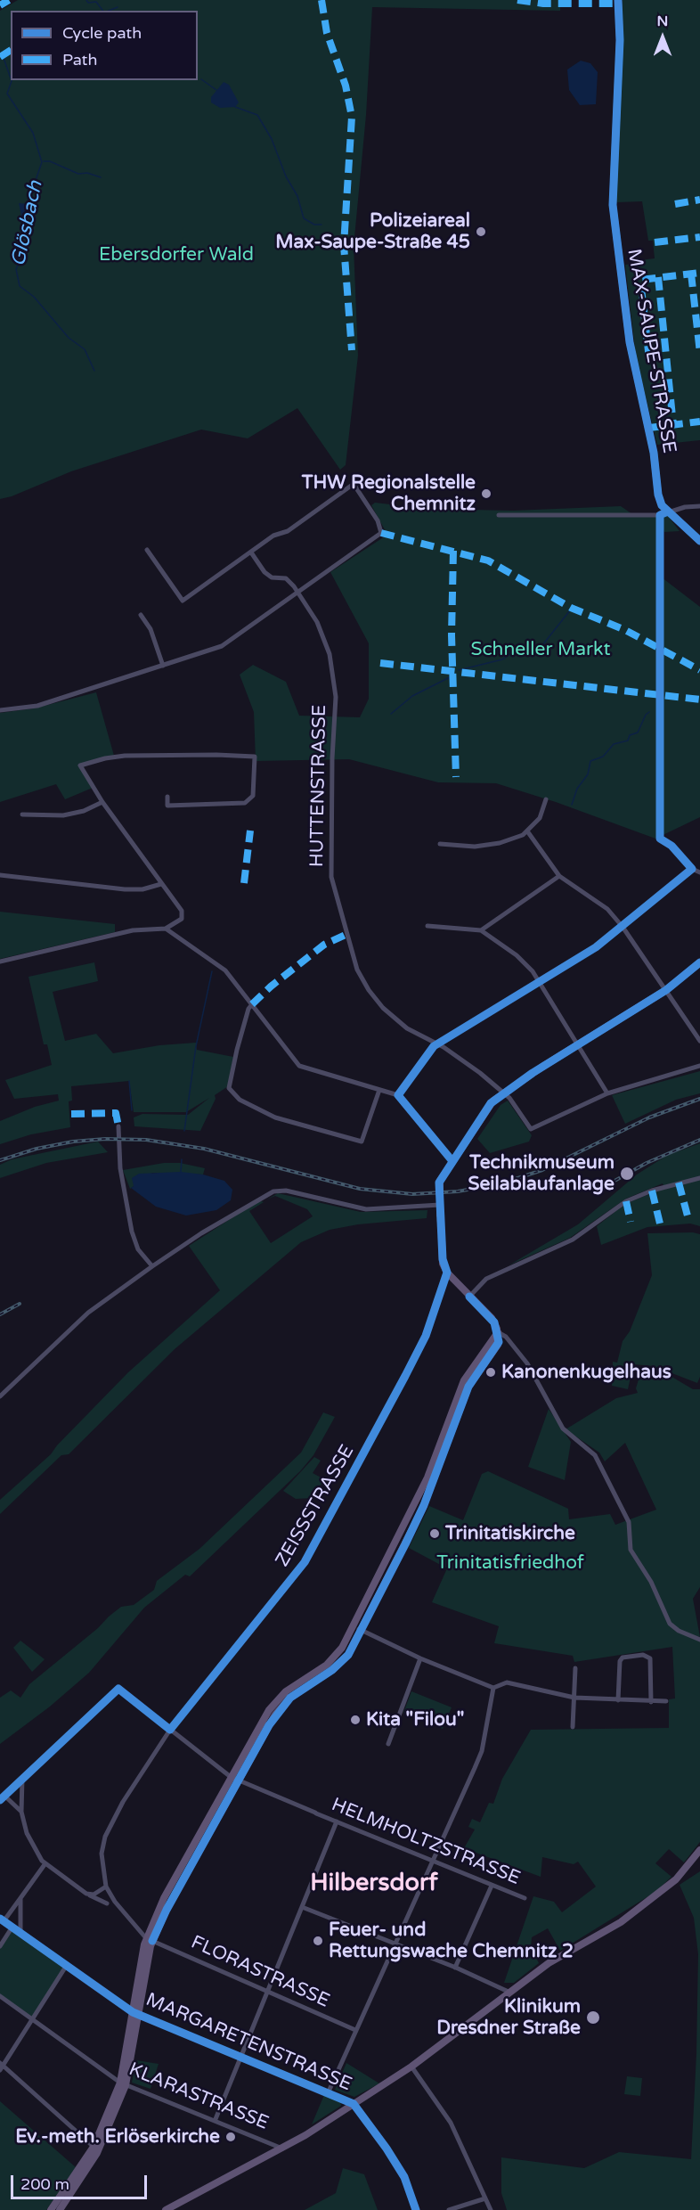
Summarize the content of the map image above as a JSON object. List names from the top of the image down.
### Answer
{
  "streets": {
    "street": [
      "MAX-SAUPE-STRASSE",
      "HUTTENSTRASSE",
      "ZEISSSTRASSE",
      "HELMHOLTZSTRASSE",
      "FLORASTRASSE",
      "MARGARETENSTRASSE",
      "KLARASTRASSE"
    ]
  },
  "crossings": [
    ["ZEISSSTRASSE", "HELMHOLTZSTRASSE"],
    ["ZEISSSTRASSE", "FLORASTRASSE"]
  ],
  "districts": ["Hilbersdorf"],
  "water": ["Glösbach"],
  "parks": ["Ebersdorfer Wald", "Schneller Markt", "Trinitatisfriedhof"],
  "places": [
    "Polizeiareal Max-Saupe-Straße 45",
    "THW Regionalstelle Chemnitz",
    "Technikmuseum Seilablaufanlage",
    "Kanonenkugelhaus",
    "Trinitatiskirche",
    "Kita \"Filou\"",
    "Feuer- und Rettungswache Chemnitz 2",
    "Klinikum Dresdner Straße",
    "Ev.-meth. Erlöserkirche"
  ],
  "legend": ["Cycle path", "Path"],
  "scale_bar": "200 m",
  "north": "top"
}
